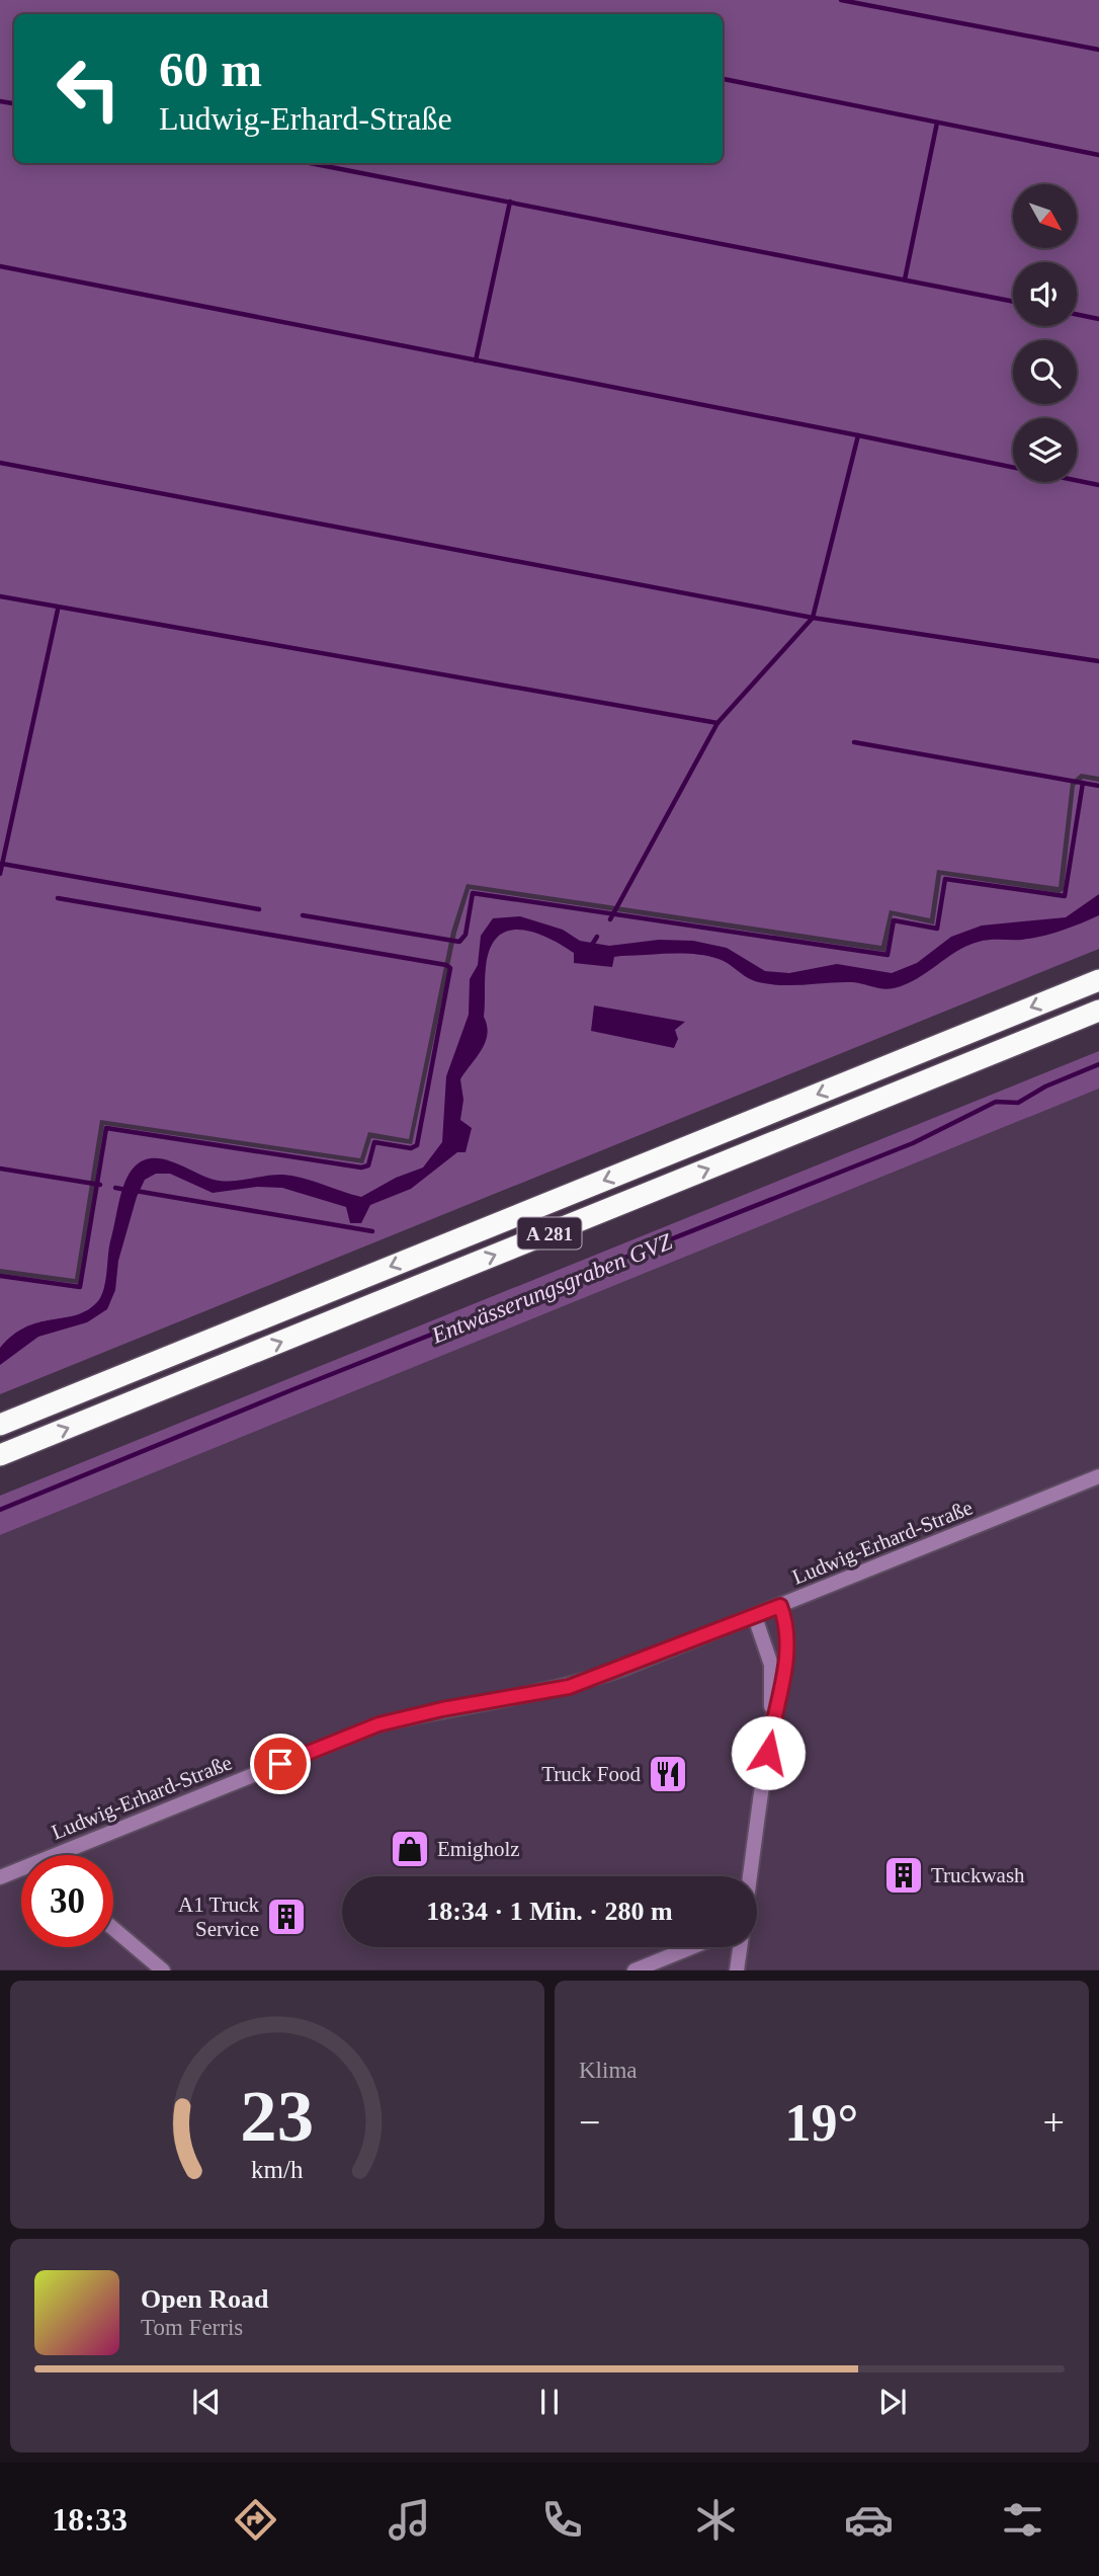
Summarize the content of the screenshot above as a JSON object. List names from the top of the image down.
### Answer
{
  "streets": {
    "highway": ["A 281"],
    "street": ["Ludwig-Erhard-Straße"]
  },
  "water": ["Entwässerungsgraben GVZ"],
  "places": {
    "restaurant": ["Truck Food"],
    "shop": ["Emigholz"],
    "building": ["Truckwash", "A1 Truck Service"]
  },
  "north": "bottom right",
  "page": {
    "turn": ["60 m", "Ludwig-Erhard-Straße"],
    "limit": "30",
    "trip": "18:34 · 1 Min. · 280 m",
    "tile": "Klima",
    "heat": ["−", "19°", "+"],
    "song": ["Open Road", "Tom Ferris"],
    "tabs": "18:33",
    "gauge": ["23", "km/h"]
  }
}
